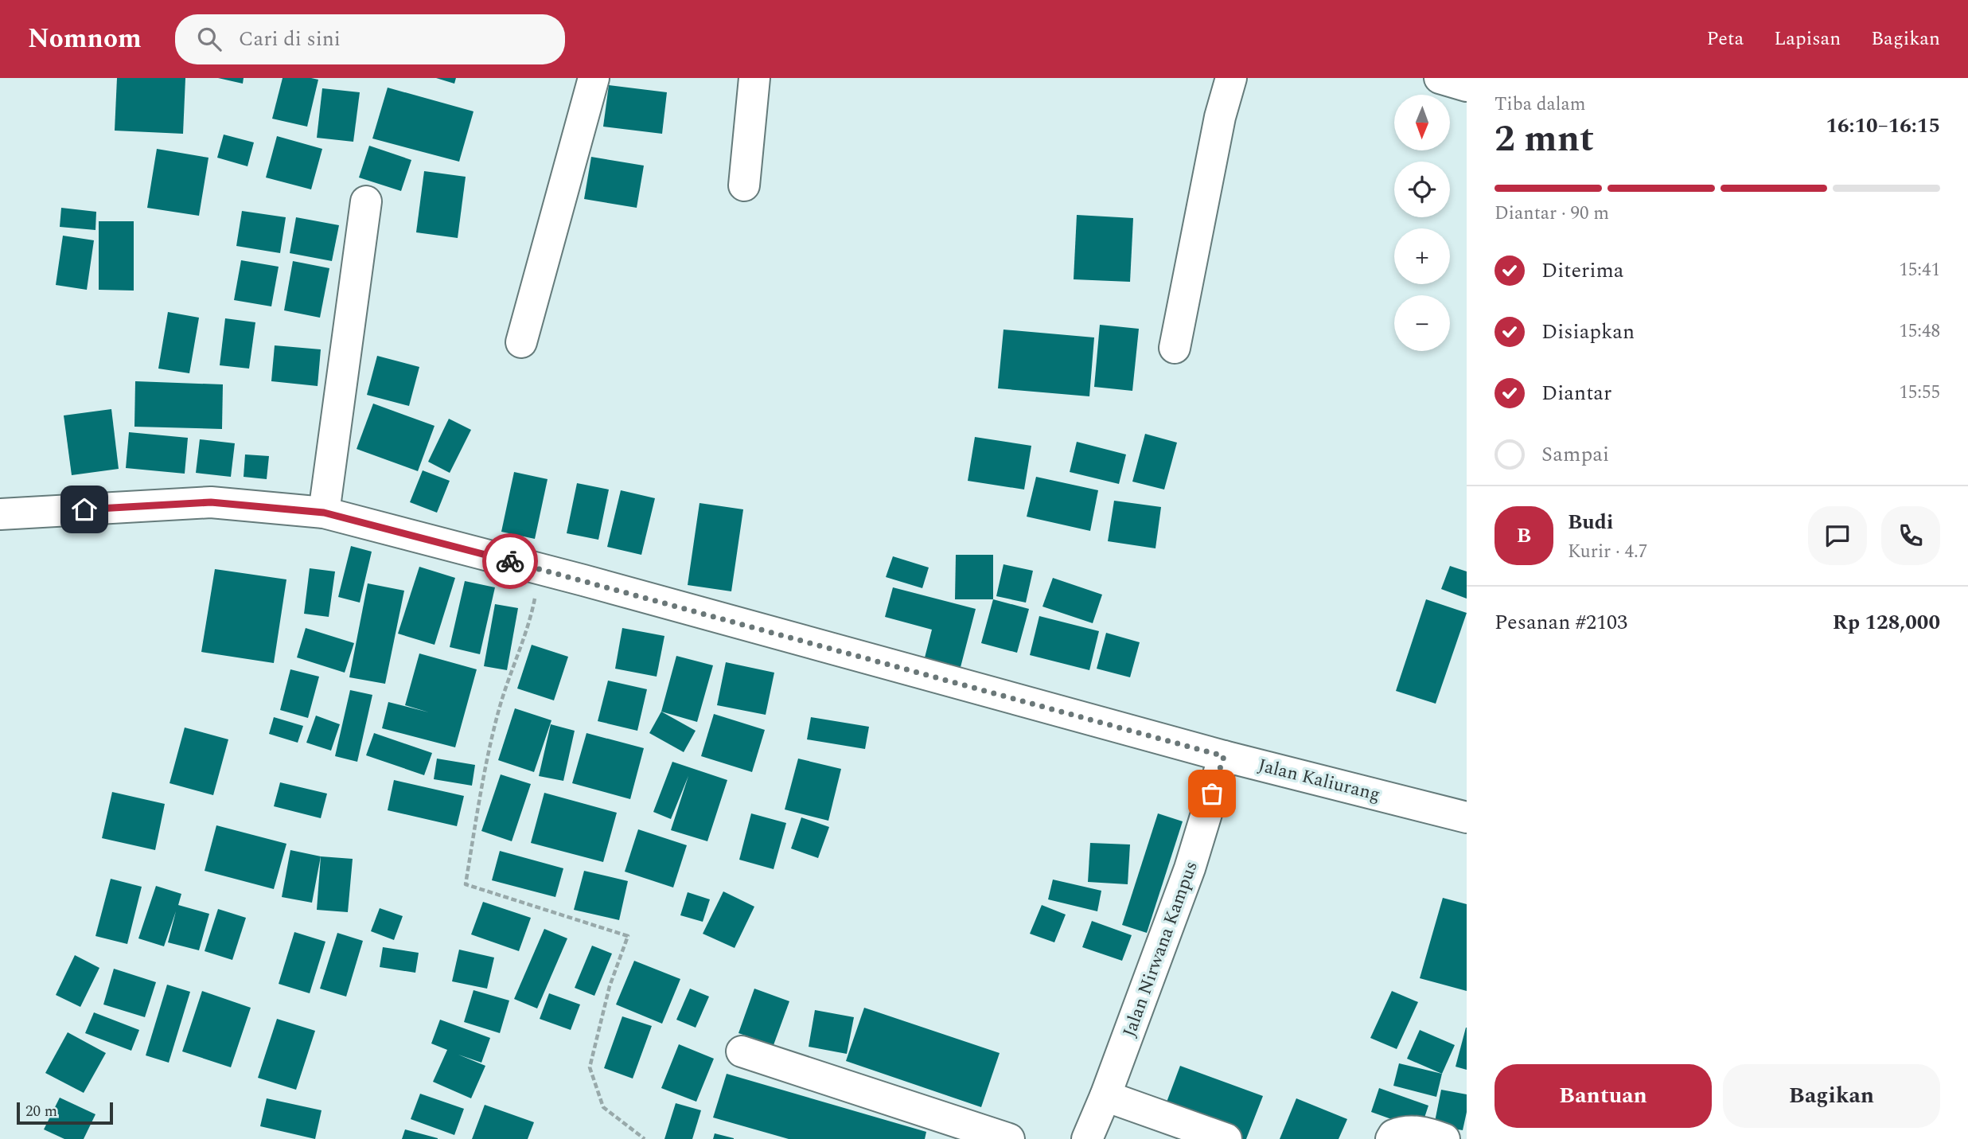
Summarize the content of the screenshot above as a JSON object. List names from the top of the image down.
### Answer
{
  "streets": {
    "street": ["Jalan Kaliurang", "Jalan Nirwana Kampus"]
  },
  "crossings": [
    ["Jalan Kaliurang", "Jalan Nirwana Kampus"]
  ],
  "scale_bar": "20 m",
  "north": "bottom",
  "page": {
    "header": "Nomnom",
    "search": "Cari di sini",
    "nav": ["Peta", "Lapisan", "Bagikan"],
    "heading": ["2 mnt", "Tiba dalam", "16:10–16:15"],
    "panel": [
      "Budi",
      "Kurir · 4.7",
      "Pesanan #2103",
      "Rp 128,000"
    ],
    "map_buttons": ["+", "−"],
    "bar": "Diantar · 90 m",
    "list": [
      ["Diterima", "15:41"],
      ["Disiapkan", "15:48"],
      ["Diantar", "15:55"],
      "Sampai"
    ],
    "round": "B",
    "buttons": ["Bantuan", "Bagikan"],
    "scale": "20 m"
  }
}
